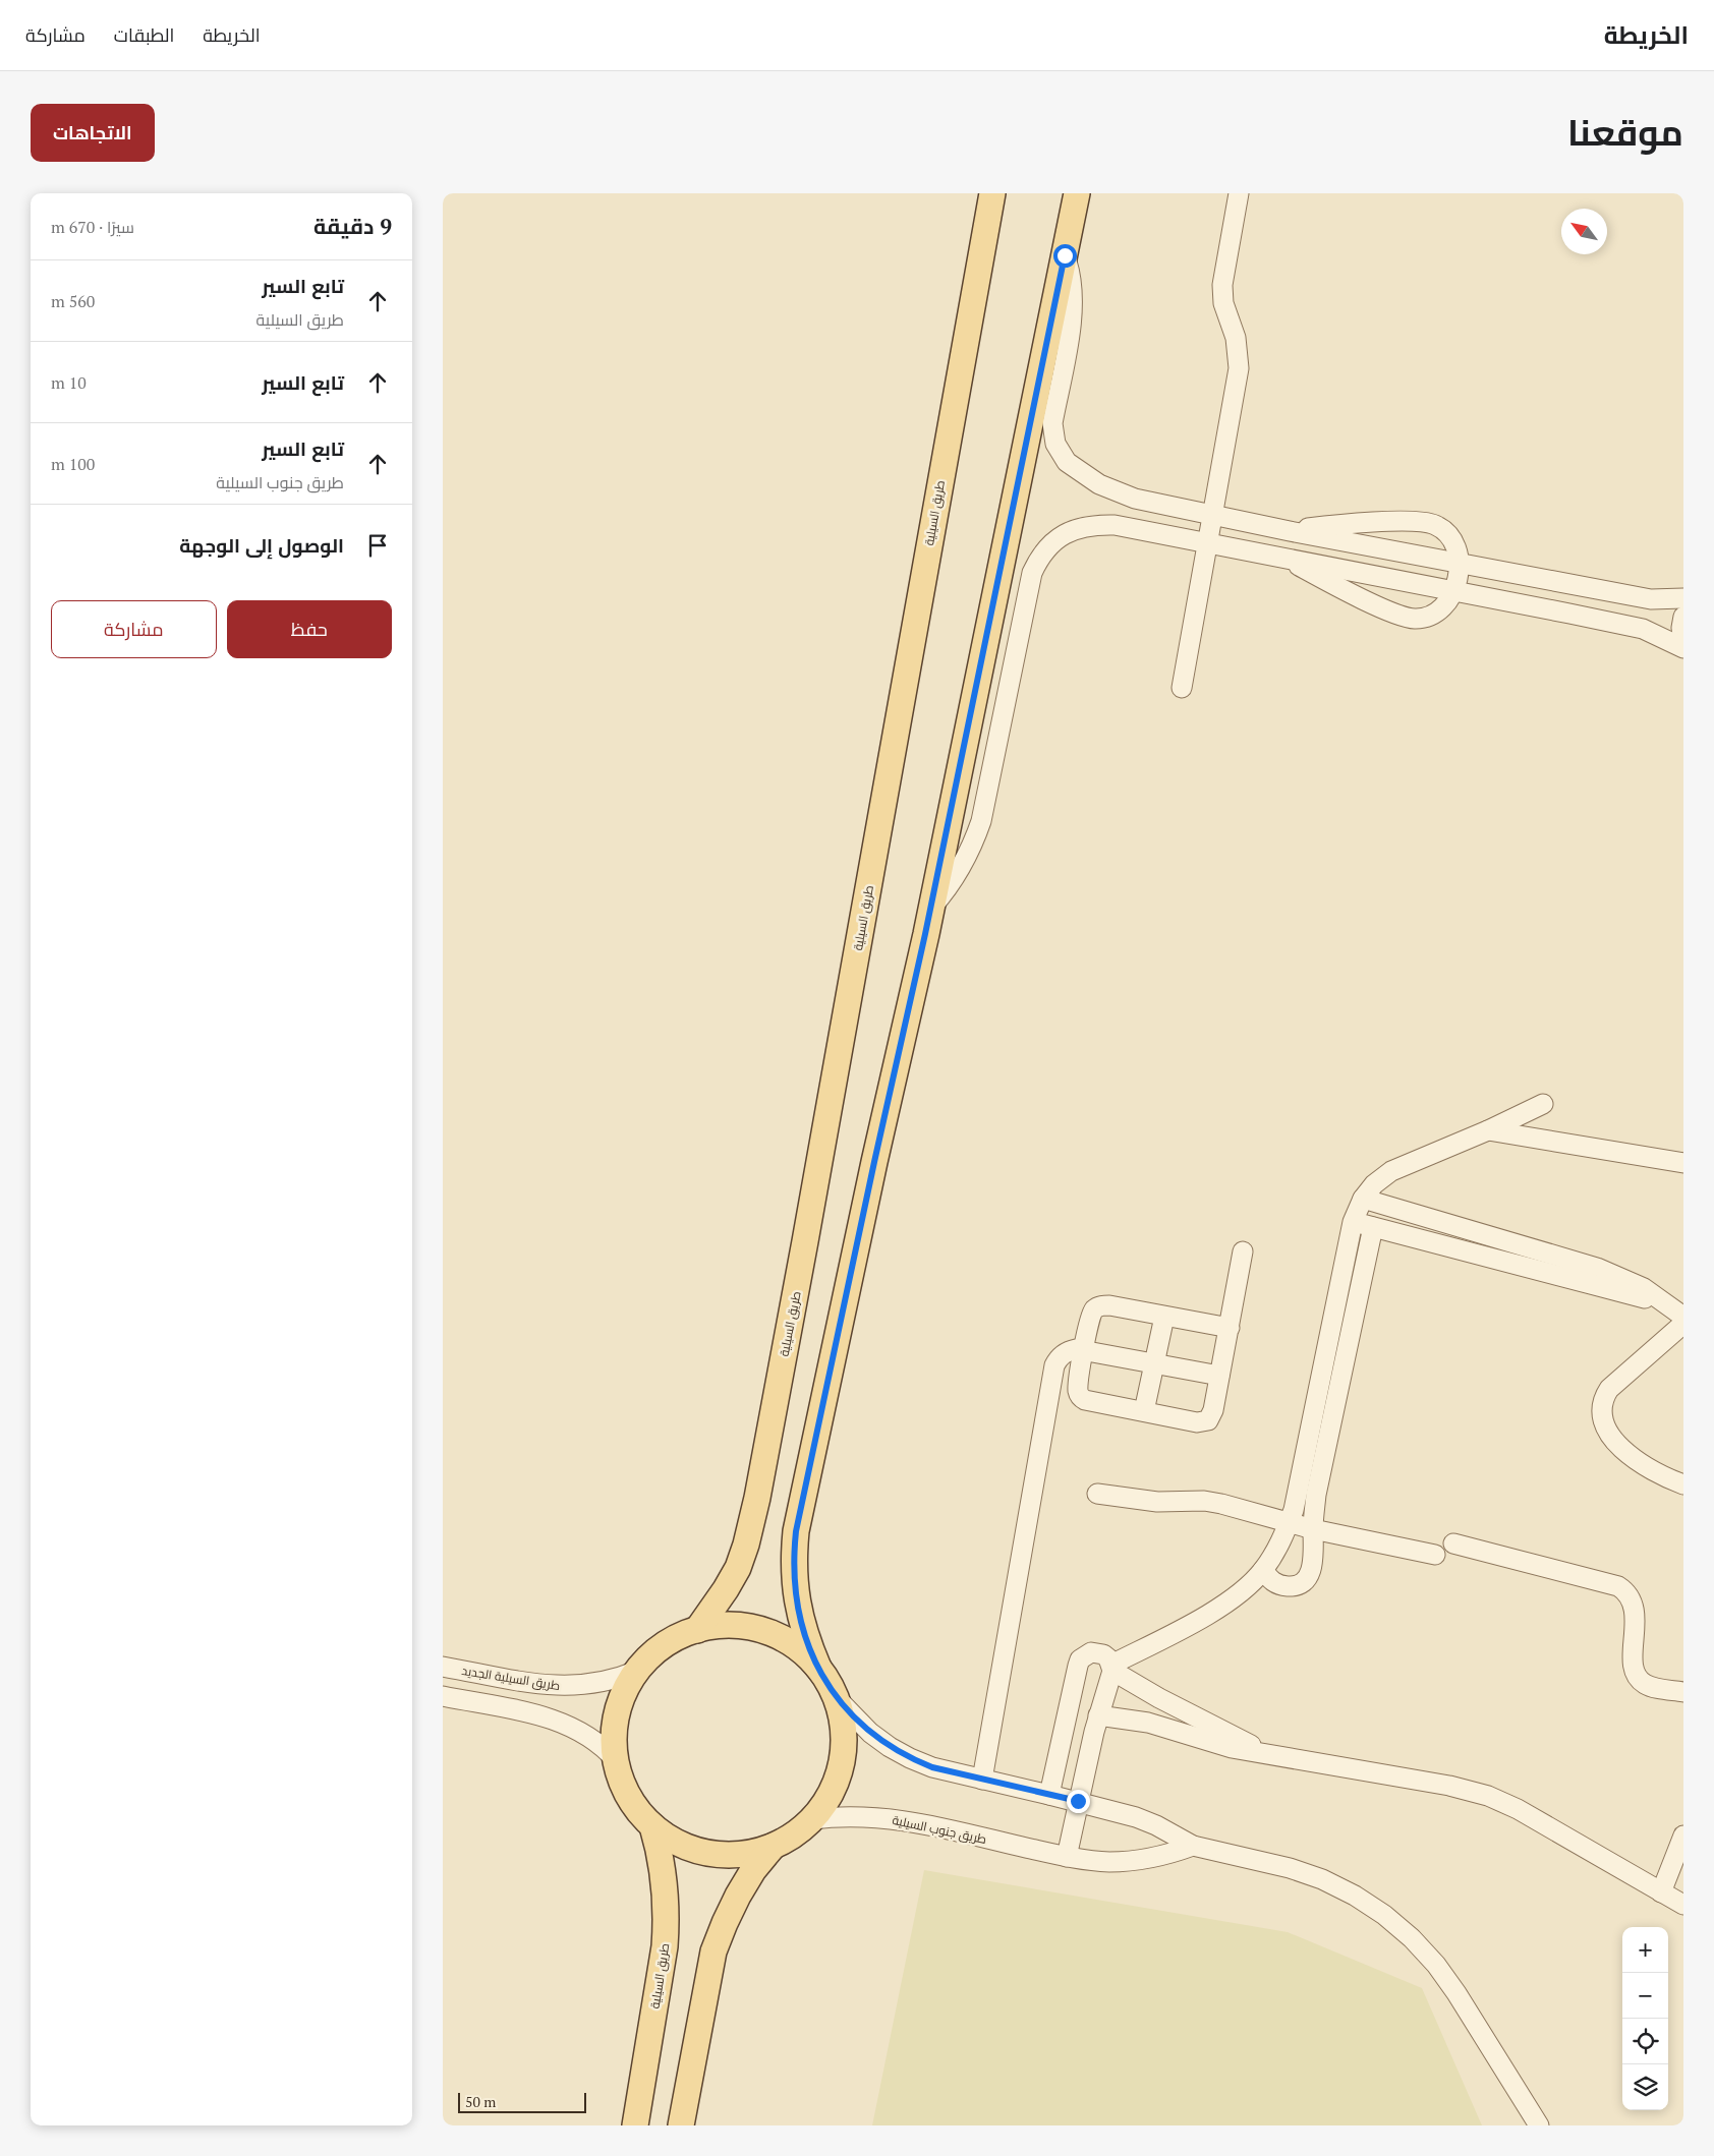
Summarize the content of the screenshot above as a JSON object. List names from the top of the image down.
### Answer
{
  "streets": {
    "main road": ["طريق السيلية"],
    "street": ["طريق السيلية الجديد", "طريق جنوب السيلية"]
  },
  "scale_bar": "50 m",
  "north": "top left",
  "page": {
    "header": "الخريطة",
    "nav": ["الخريطة", "الطبقات", "مشاركة"],
    "title": "موقعنا",
    "buttons": [
      "الاتجاهات",
      ["حفظ", "مشاركة"]
    ],
    "heading": ["9 دقيقة", "سيرًا · 670 m"],
    "list": [
      ["تابع السير", "طريق السيلية", "560 m"],
      ["تابع السير", "10 m"],
      ["تابع السير", "طريق جنوب السيلية", "100 m"],
      "الوصول إلى الوجهة"
    ],
    "map_buttons": ["+", "−"],
    "scale": "50 m"
  }
}
